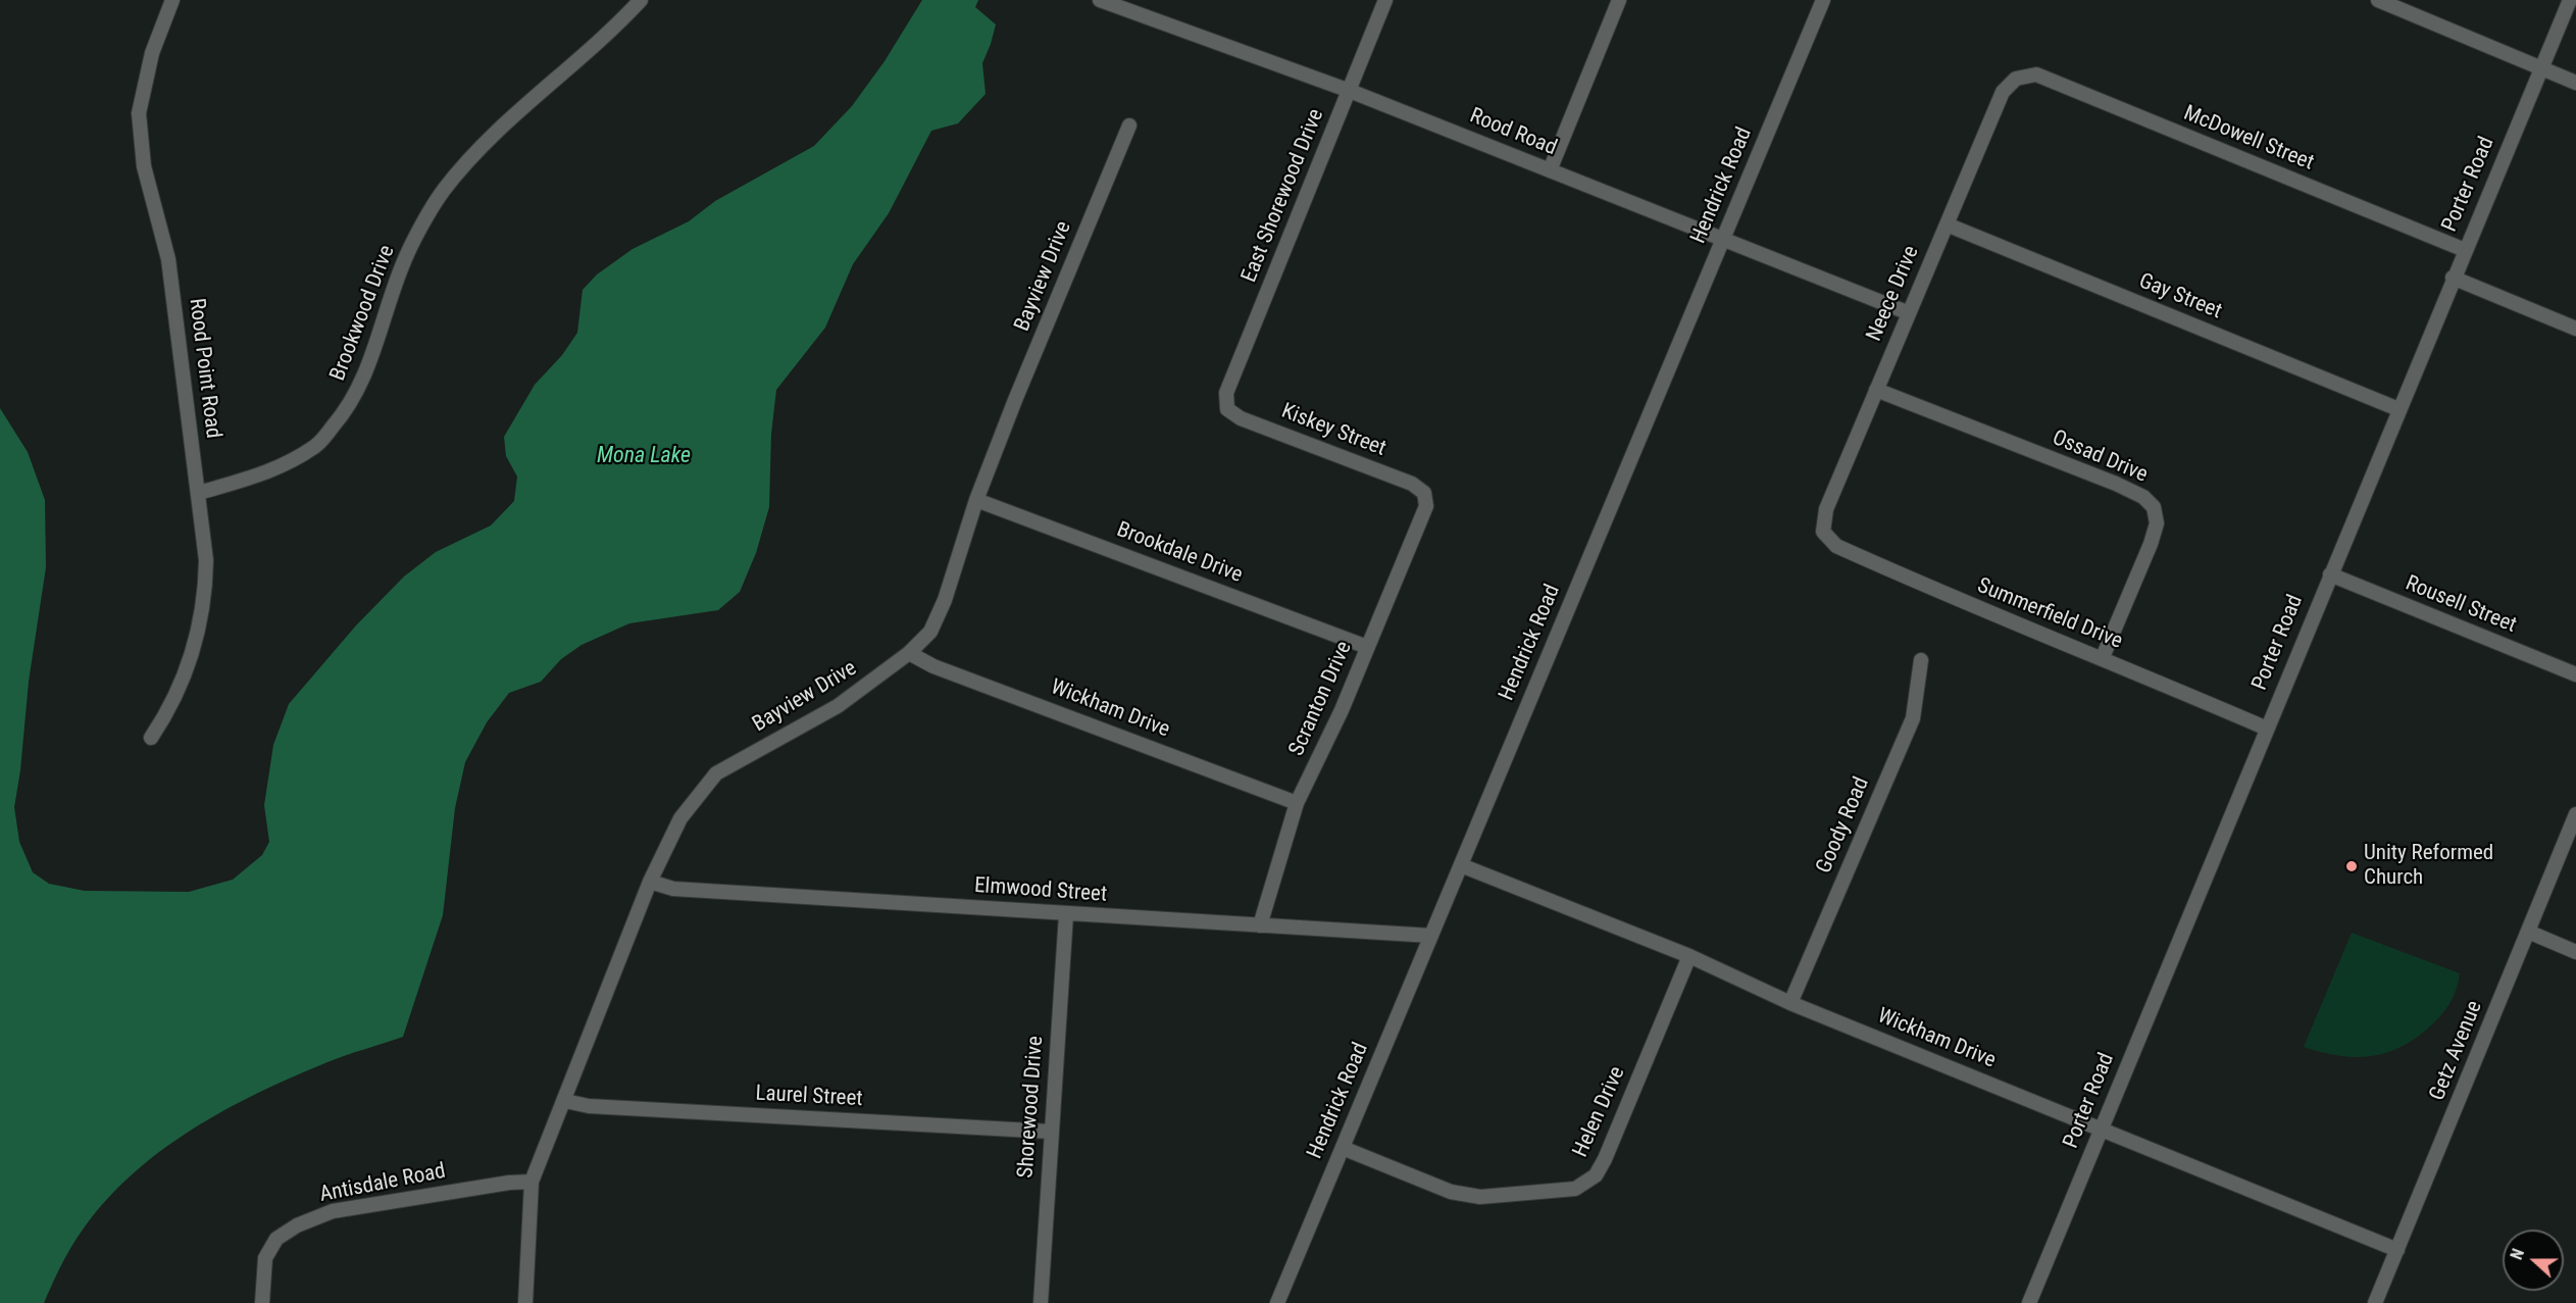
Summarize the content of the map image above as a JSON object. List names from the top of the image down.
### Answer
{
  "streets": {
    "street": [
      "Rood Road",
      "McDowell Street",
      "Porter Road",
      "Hendrick Road",
      "East Shorewood Drive",
      "Bayview Drive",
      "Neece Drive",
      "Gay Street",
      "Brookwood Drive",
      "Rood Point Road",
      "Kiskey Street",
      "Ossad Drive",
      "Brookdale Drive",
      "Rousell Street",
      "Summerfield Drive",
      "Scranton Drive",
      "Wickham Drive",
      "Goody Road",
      "Elmwood Street",
      "Getz Avenue",
      "Laurel Street",
      "Shorewood Drive",
      "Helen Drive",
      "Antisdale Road"
    ]
  },
  "crossings": [
    ["Rood Road", "Hendrick Road"],
    ["Rood Road", "East Shorewood Drive"],
    ["Rood Road", "Neece Drive"],
    ["McDowell Street", "Porter Road"],
    ["McDowell Street", "Neece Drive"],
    ["Porter Road", "Gay Street"],
    ["Porter Road", "Rousell Street"],
    ["Porter Road", "Summerfield Drive"],
    ["Porter Road", "Wickham Drive"],
    ["Hendrick Road", "Wickham Drive"],
    ["Hendrick Road", "Elmwood Street"],
    ["Hendrick Road", "Helen Drive"],
    ["East Shorewood Drive", "Kiskey Street"],
    ["Bayview Drive", "Brookdale Drive"],
    ["Bayview Drive", "Wickham Drive"],
    ["Bayview Drive", "Elmwood Street"],
    ["Bayview Drive", "Laurel Street"],
    ["Bayview Drive", "Antisdale Road"],
    ["Neece Drive", "Gay Street"],
    ["Neece Drive", "Ossad Drive"],
    ["Neece Drive", "Summerfield Drive"],
    ["Brookwood Drive", "Rood Point Road"],
    ["Kiskey Street", "Scranton Drive"],
    ["Ossad Drive", "Summerfield Drive"],
    ["Brookdale Drive", "Scranton Drive"],
    ["Scranton Drive", "Wickham Drive"],
    ["Scranton Drive", "Elmwood Street"],
    ["Wickham Drive", "Goody Road"],
    ["Wickham Drive", "Getz Avenue"],
    ["Wickham Drive", "Helen Drive"],
    ["Elmwood Street", "Shorewood Drive"],
    ["Laurel Street", "Shorewood Drive"]
  ],
  "water": ["Mona Lake"],
  "places": ["Unity Reformed Church"],
  "north": "left"
}
